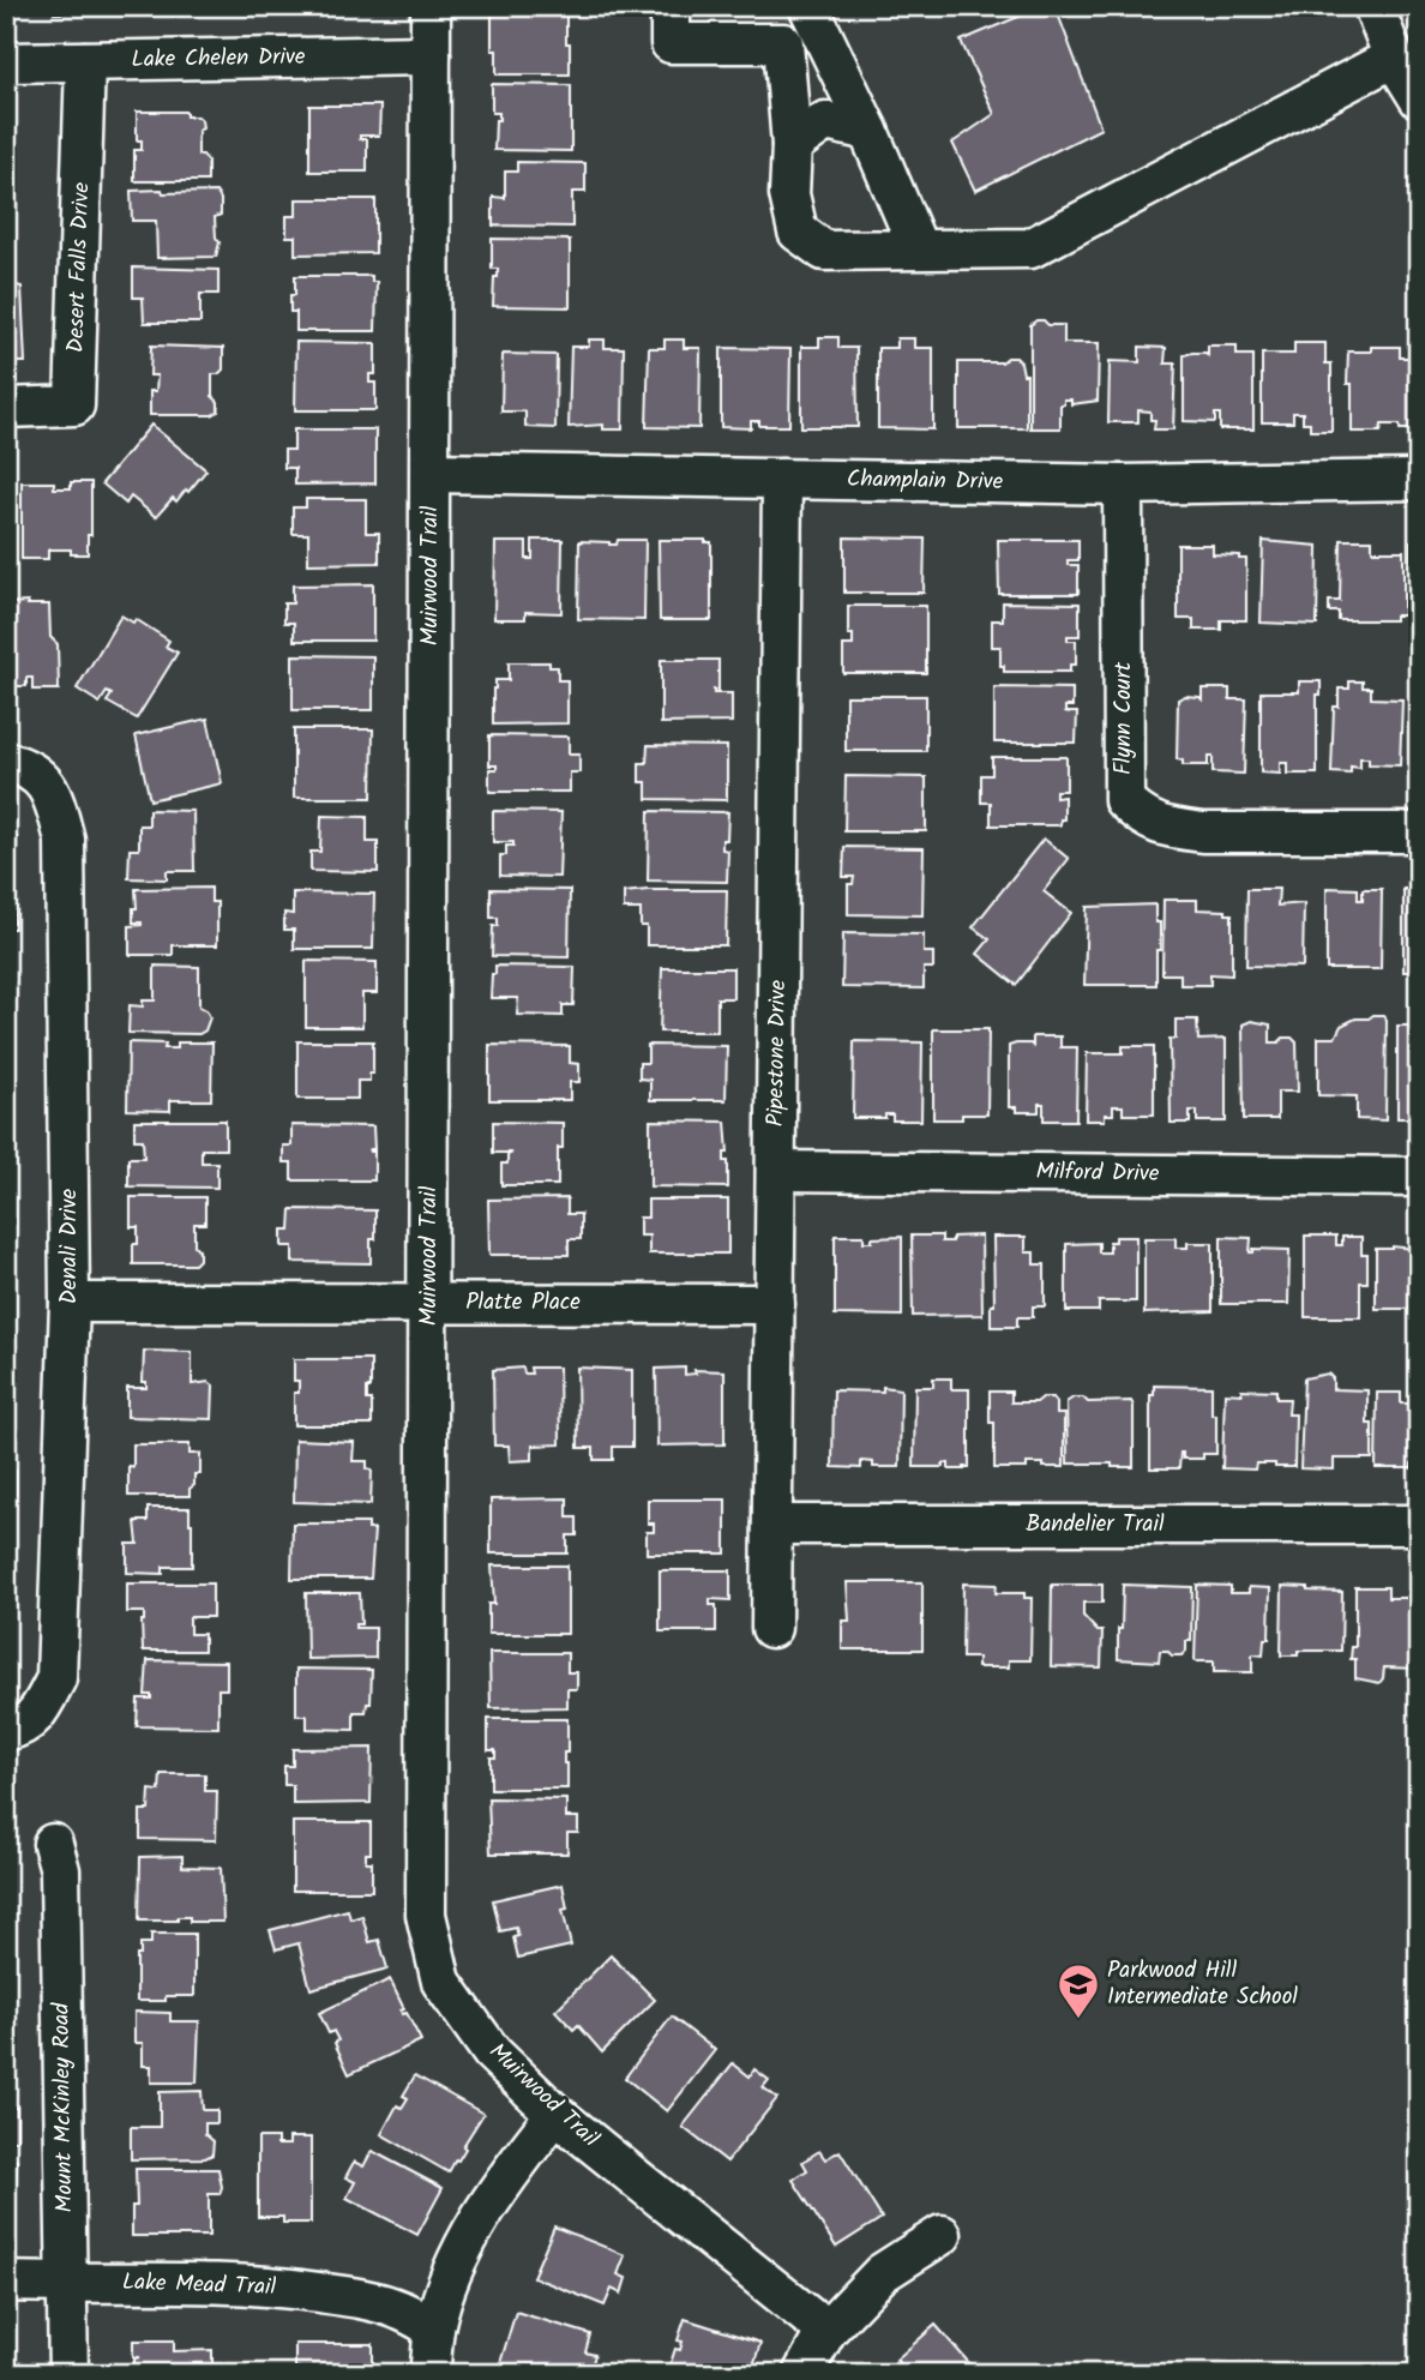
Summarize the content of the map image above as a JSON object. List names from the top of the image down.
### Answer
{
  "streets": {
    "street": [
      "Lake Chelen Drive",
      "Desert Falls Drive",
      "Champlain Drive",
      "Muirwood Trail",
      "Flynn Court",
      "Pipestone Drive",
      "Milford Drive",
      "Denali Drive",
      "Platte Place",
      "Bandelier Trail",
      "Mount McKinley Road",
      "Lake Mead Trail"
    ]
  },
  "crossings": [
    ["Lake Chelen Drive", "Desert Falls Drive"],
    ["Lake Chelen Drive", "Muirwood Trail"],
    ["Champlain Drive", "Muirwood Trail"],
    ["Champlain Drive", "Flynn Court"],
    ["Champlain Drive", "Pipestone Drive"],
    ["Muirwood Trail", "Platte Place"],
    ["Pipestone Drive", "Milford Drive"],
    ["Pipestone Drive", "Platte Place"],
    ["Pipestone Drive", "Bandelier Trail"],
    ["Denali Drive", "Platte Place"],
    ["Mount McKinley Road", "Lake Mead Trail"]
  ],
  "places": {
    "school or university": ["Parkwood Hill Intermediate School"]
  }
}
